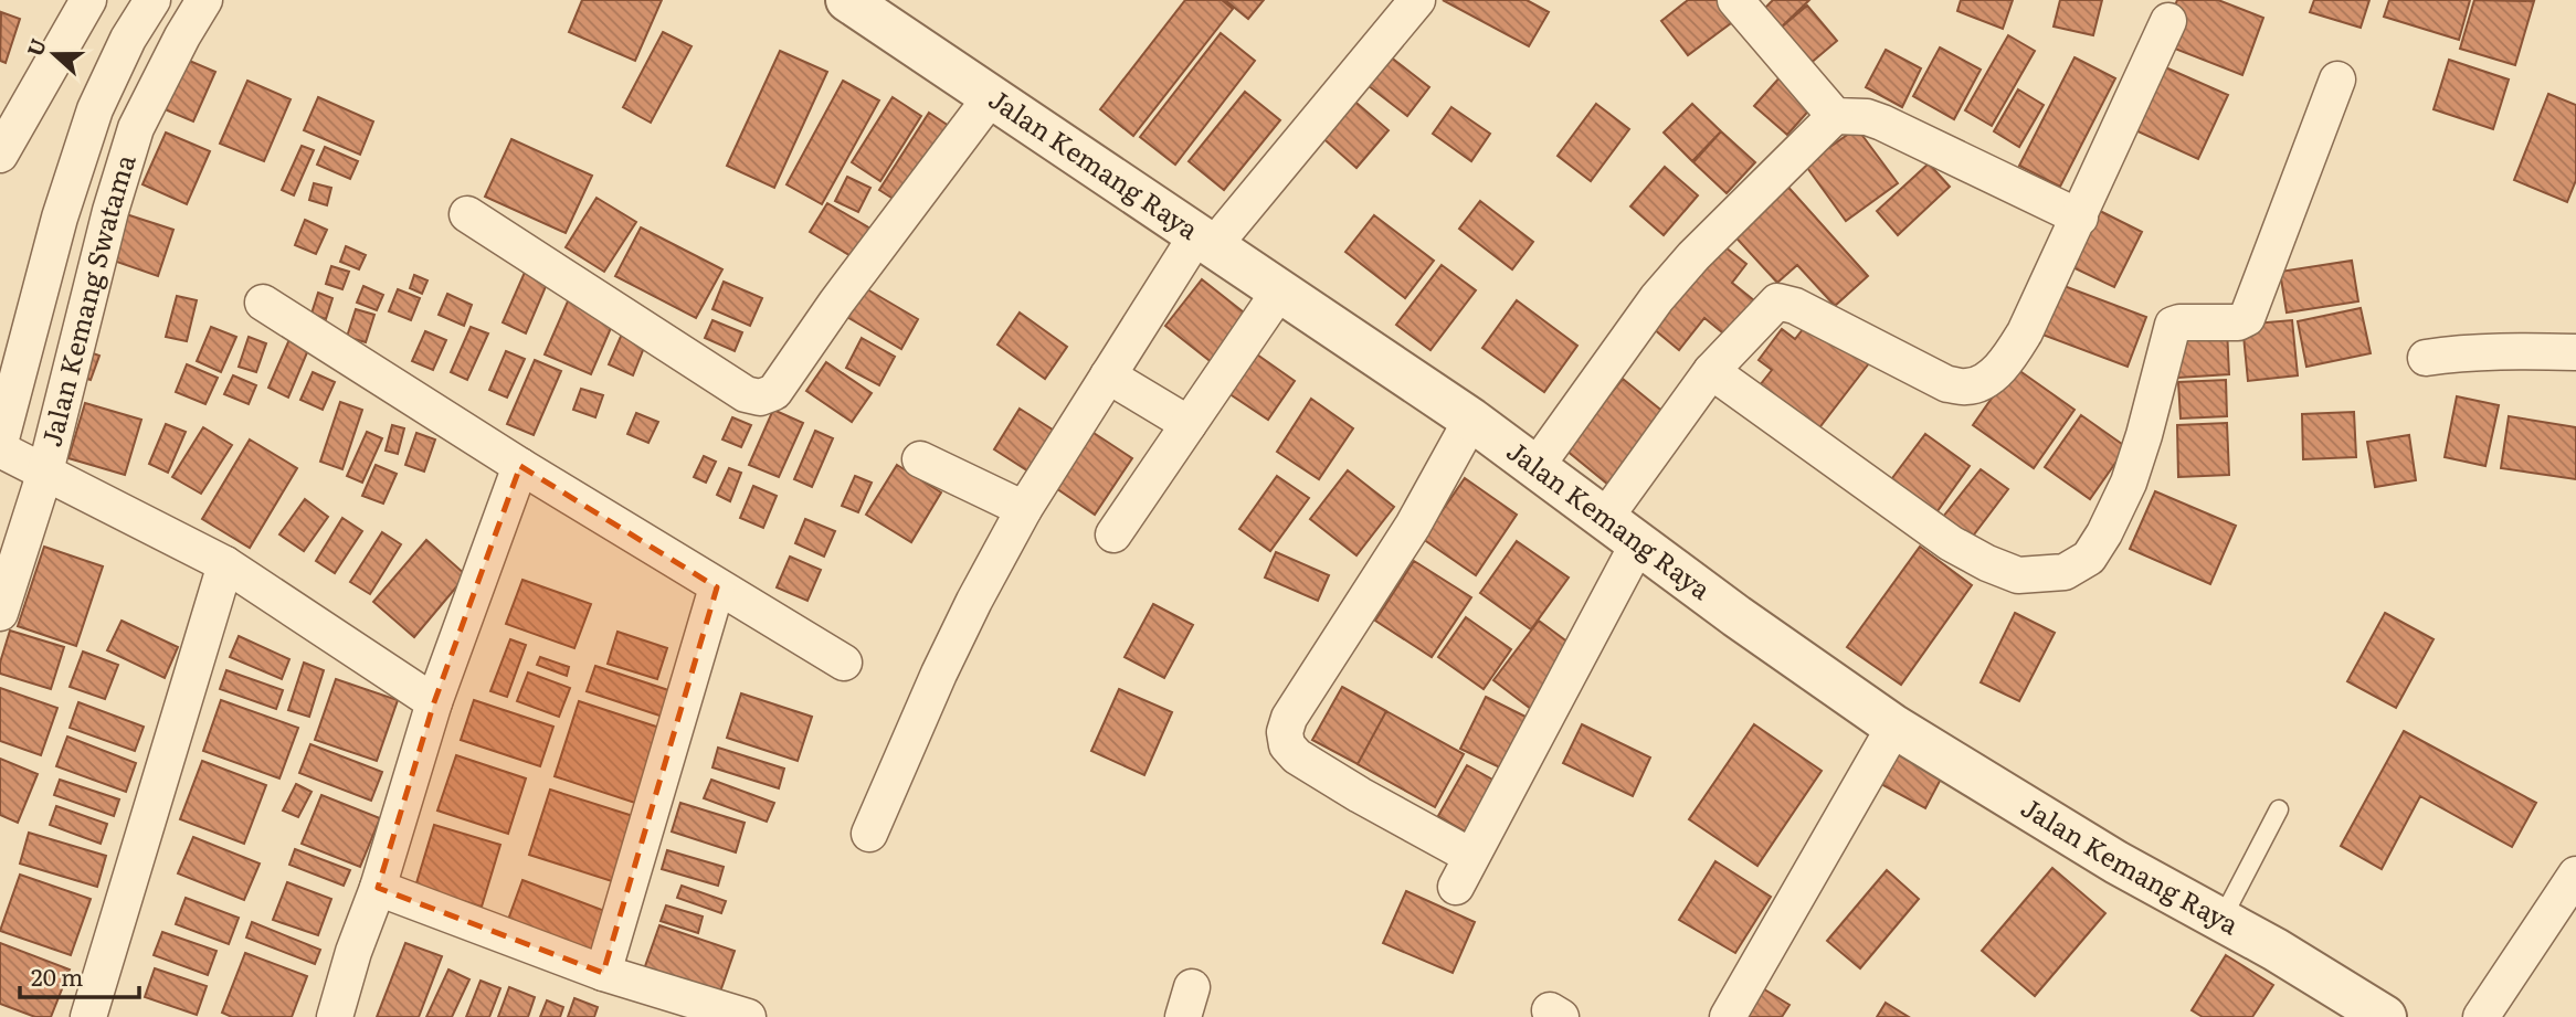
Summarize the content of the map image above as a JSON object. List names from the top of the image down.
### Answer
{
  "streets": {
    "street": ["Jalan Kemang Raya", "Jalan Kemang Swatama"]
  },
  "scale_bar": "20 m",
  "north": "left"
}
